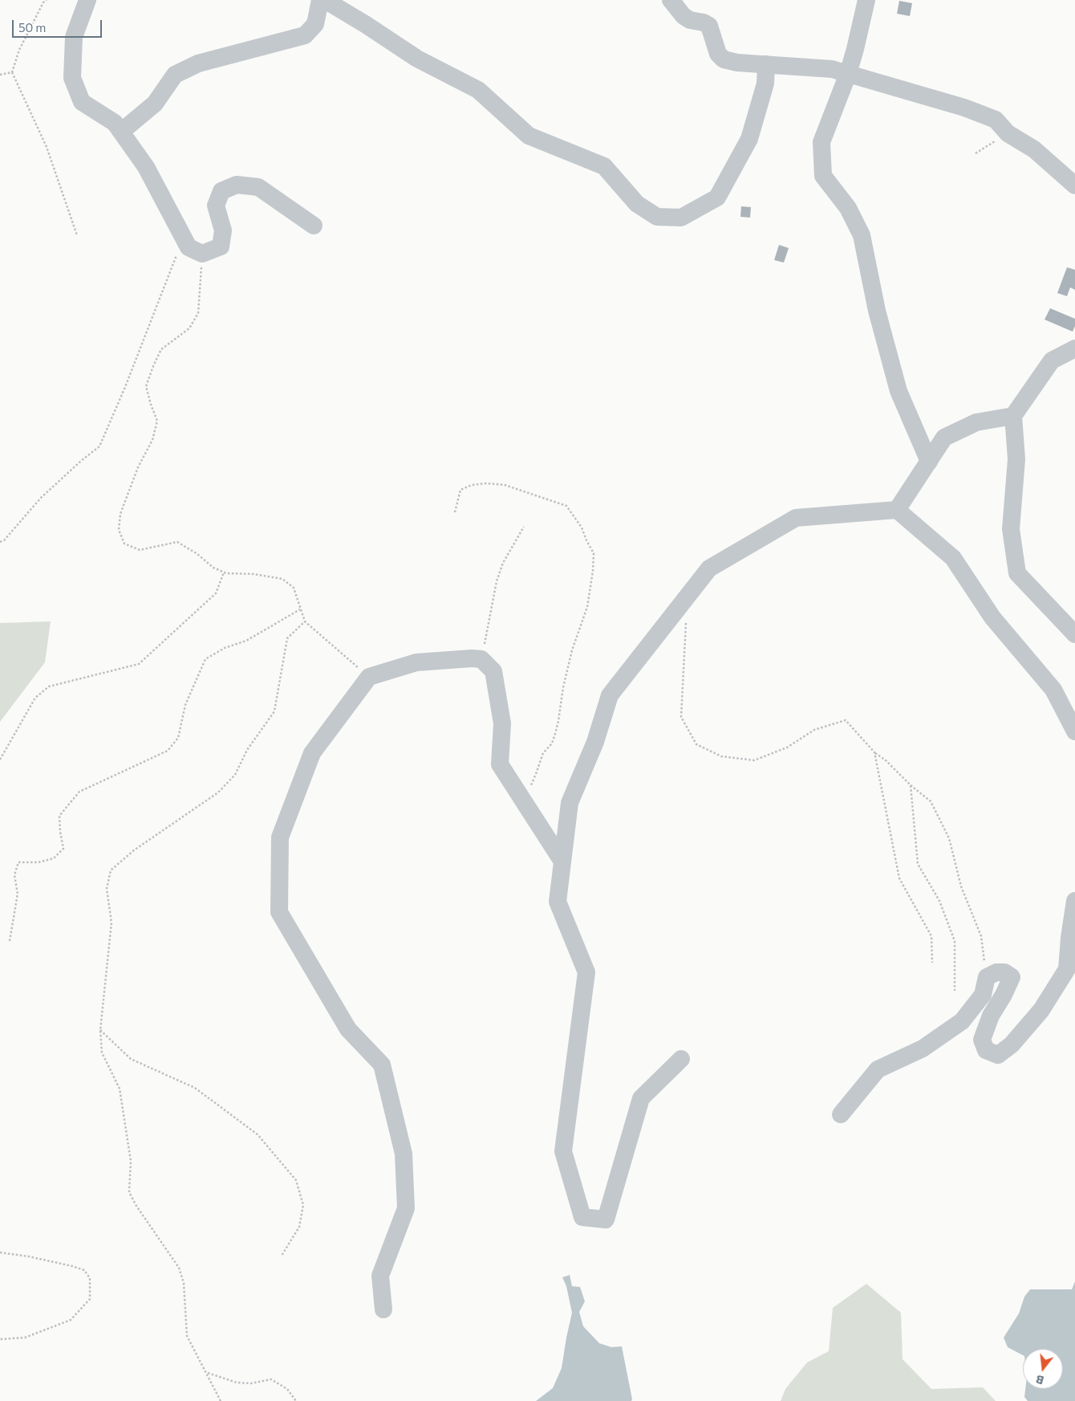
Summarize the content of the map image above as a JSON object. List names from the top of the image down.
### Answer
{
  "scale_bar": "50 m",
  "north": "bottom"
}
